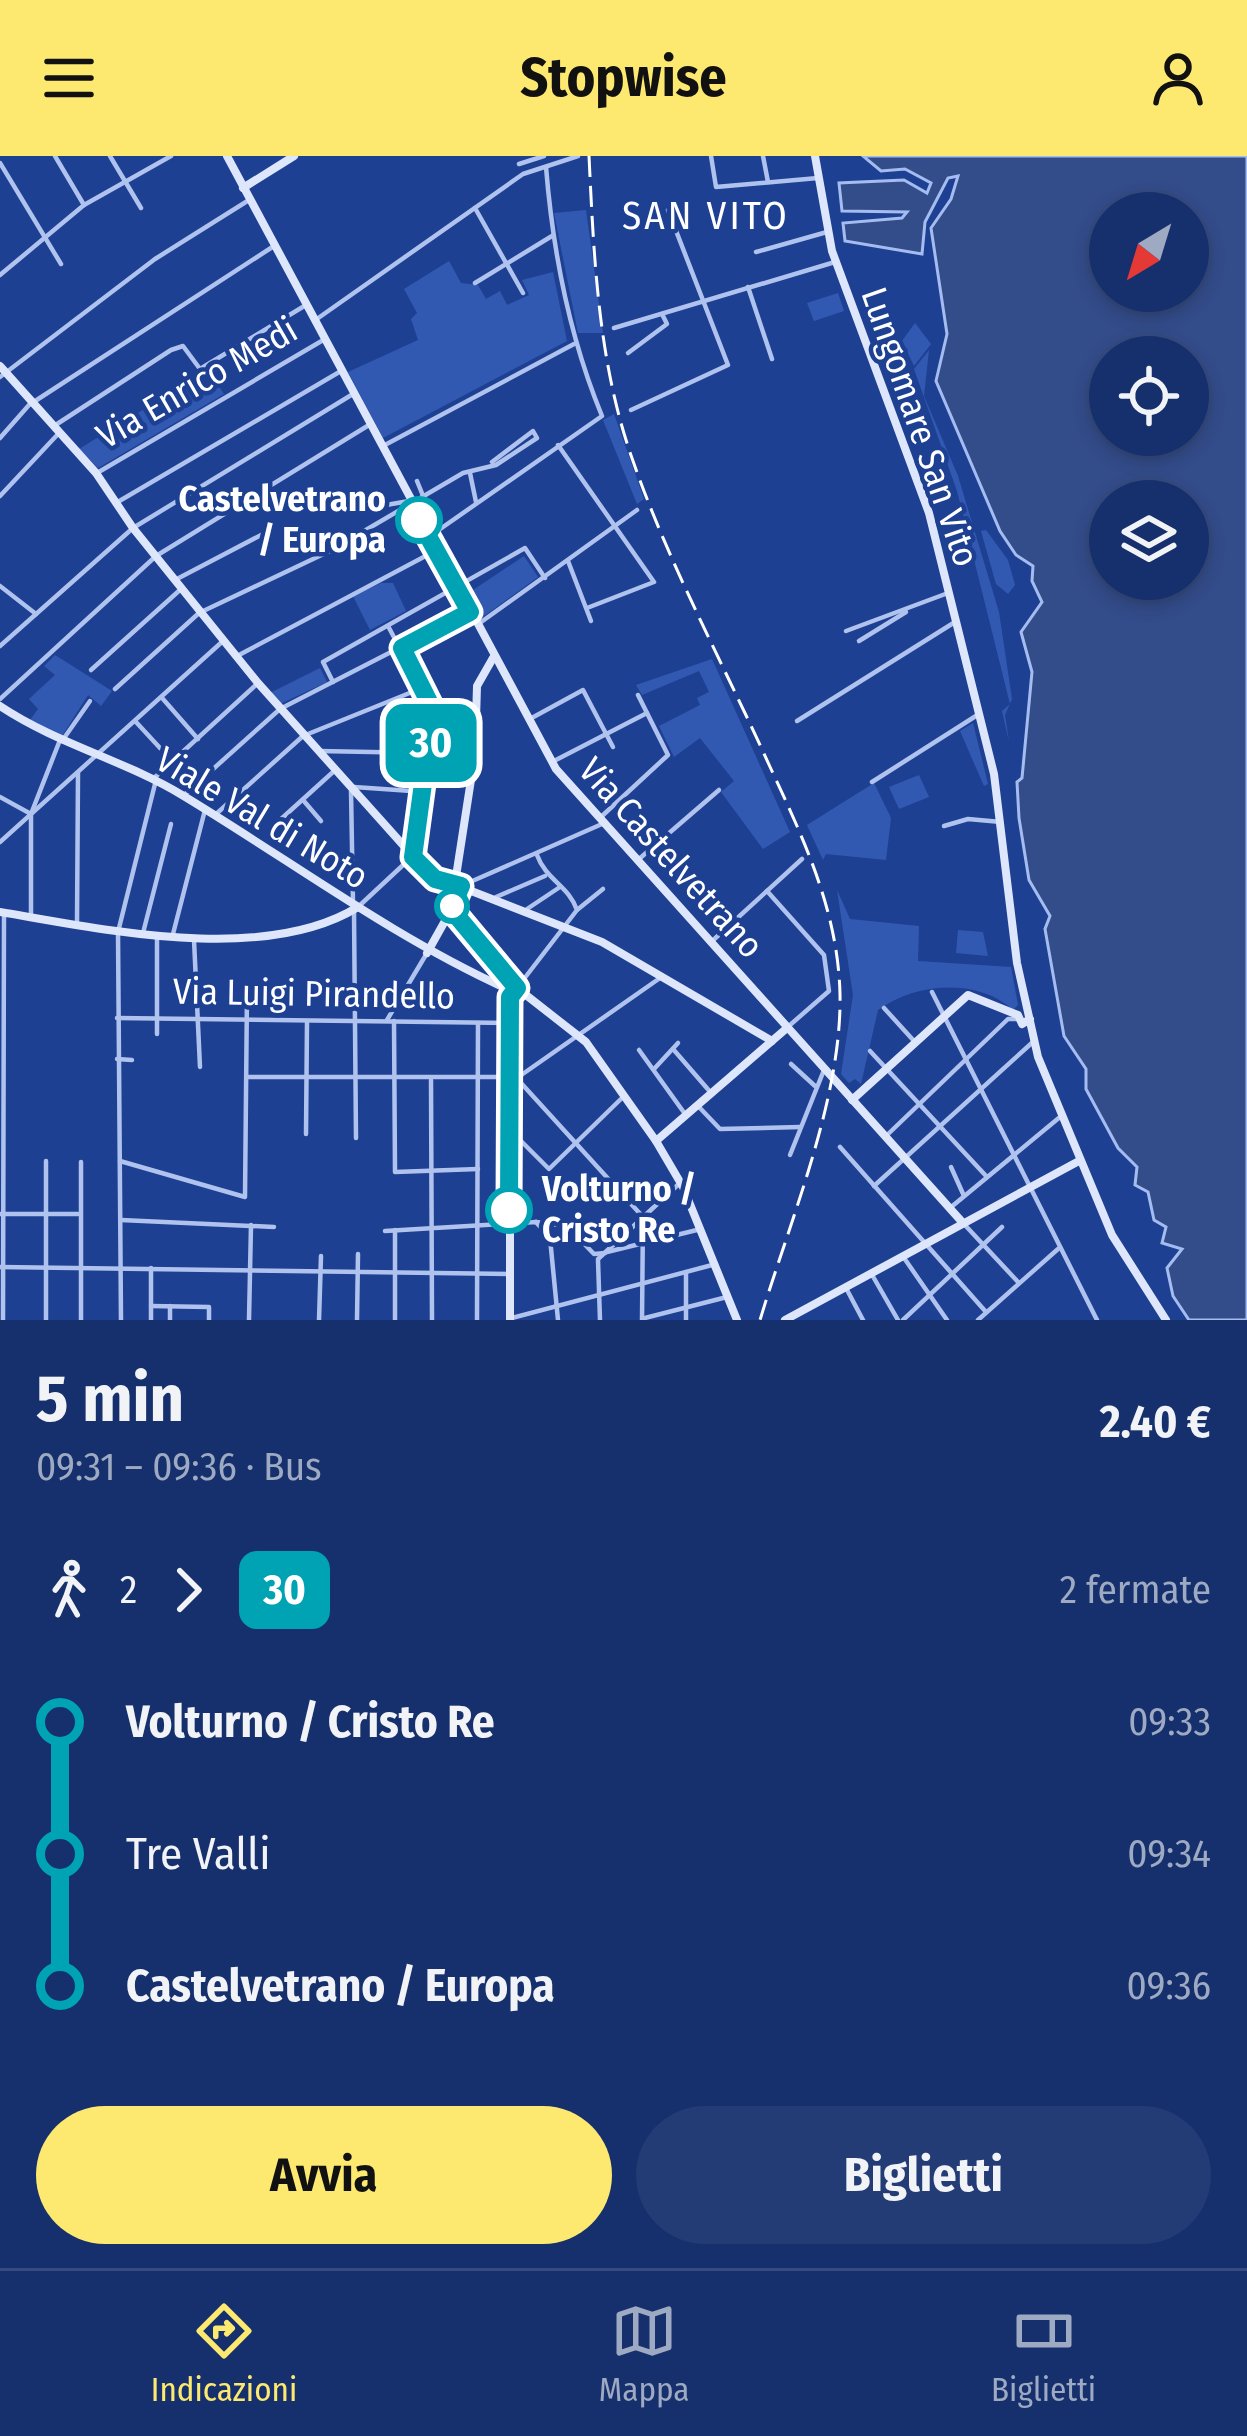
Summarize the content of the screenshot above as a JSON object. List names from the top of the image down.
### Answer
{
  "streets": {
    "street": [
      "Via Enrico Medi",
      "Lungomare San Vito",
      "Viale Val di Noto",
      "Via Castelvetrano",
      "Via Luigi Pirandello"
    ]
  },
  "crossings": [
    ["Via Enrico Medi", "Via Castelvetrano"]
  ],
  "districts": ["SAN VITO"],
  "places": ["Castelvetrano / Europa", "Volturno / Cristo Re"],
  "lines": ["bus line 30"],
  "north": "bottom left",
  "page": {
    "header": "Stopwise",
    "on_map": "30",
    "heading": ["5 min", "09:31 – 09:36 · Bus", "2.40 €"],
    "legs": ["2", "30", "2 fermate"],
    "list": [
      {
        "name": "Volturno / Cristo Re",
        "value": "09:33"
      },
      {
        "name": "Tre Valli",
        "value": "09:34"
      },
      {
        "name": "Castelvetrano / Europa",
        "value": "09:36"
      }
    ],
    "buttons": ["Avvia", "Biglietti"],
    "tabs": ["Indicazioni", "Mappa", "Biglietti"]
  }
}
